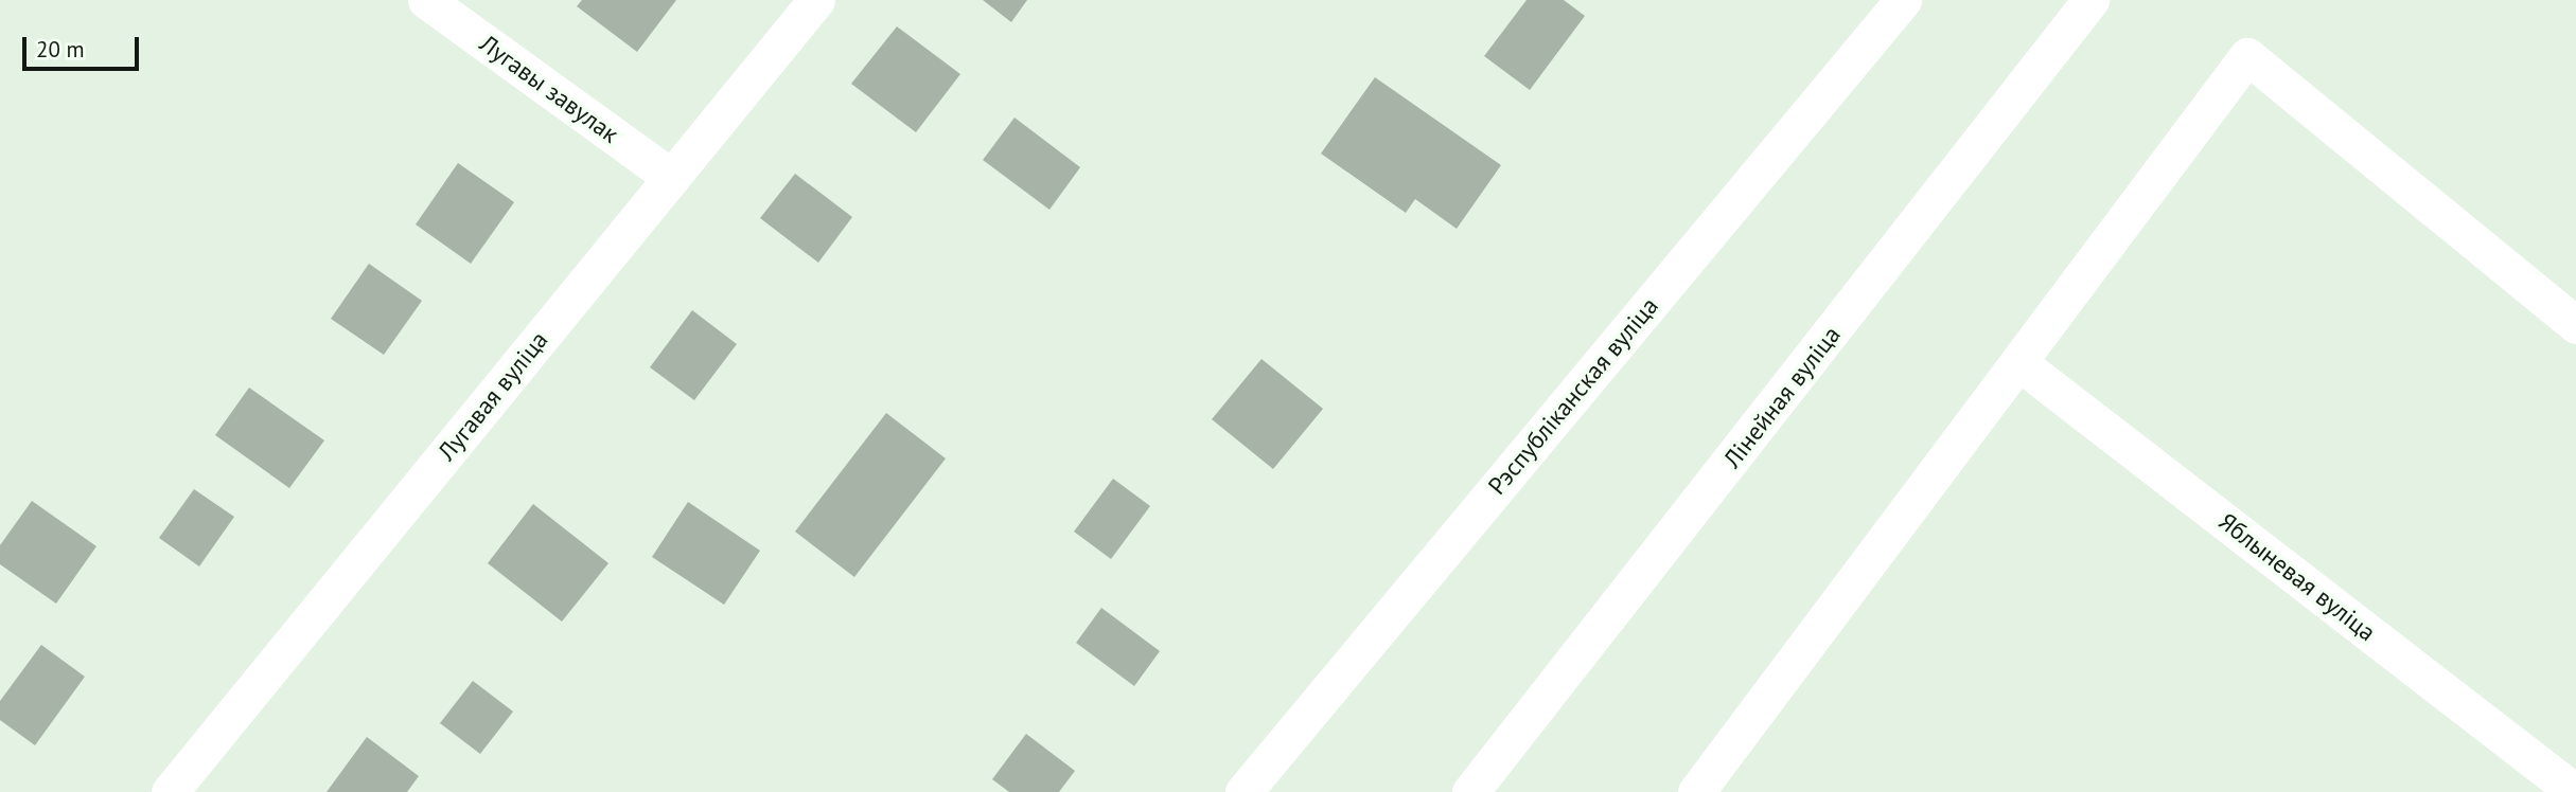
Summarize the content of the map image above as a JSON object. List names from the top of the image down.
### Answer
{
  "streets": {
    "street": [
      "Лугавы завулак",
      "Лугавая вуліца",
      "Рэспубліканская вуліца",
      "Лінейная вуліца",
      "Яблыневая вуліца"
    ]
  },
  "crossings": [
    ["Лугавы завулак", "Лугавая вуліца"]
  ],
  "scale_bar": "20 m"
}
